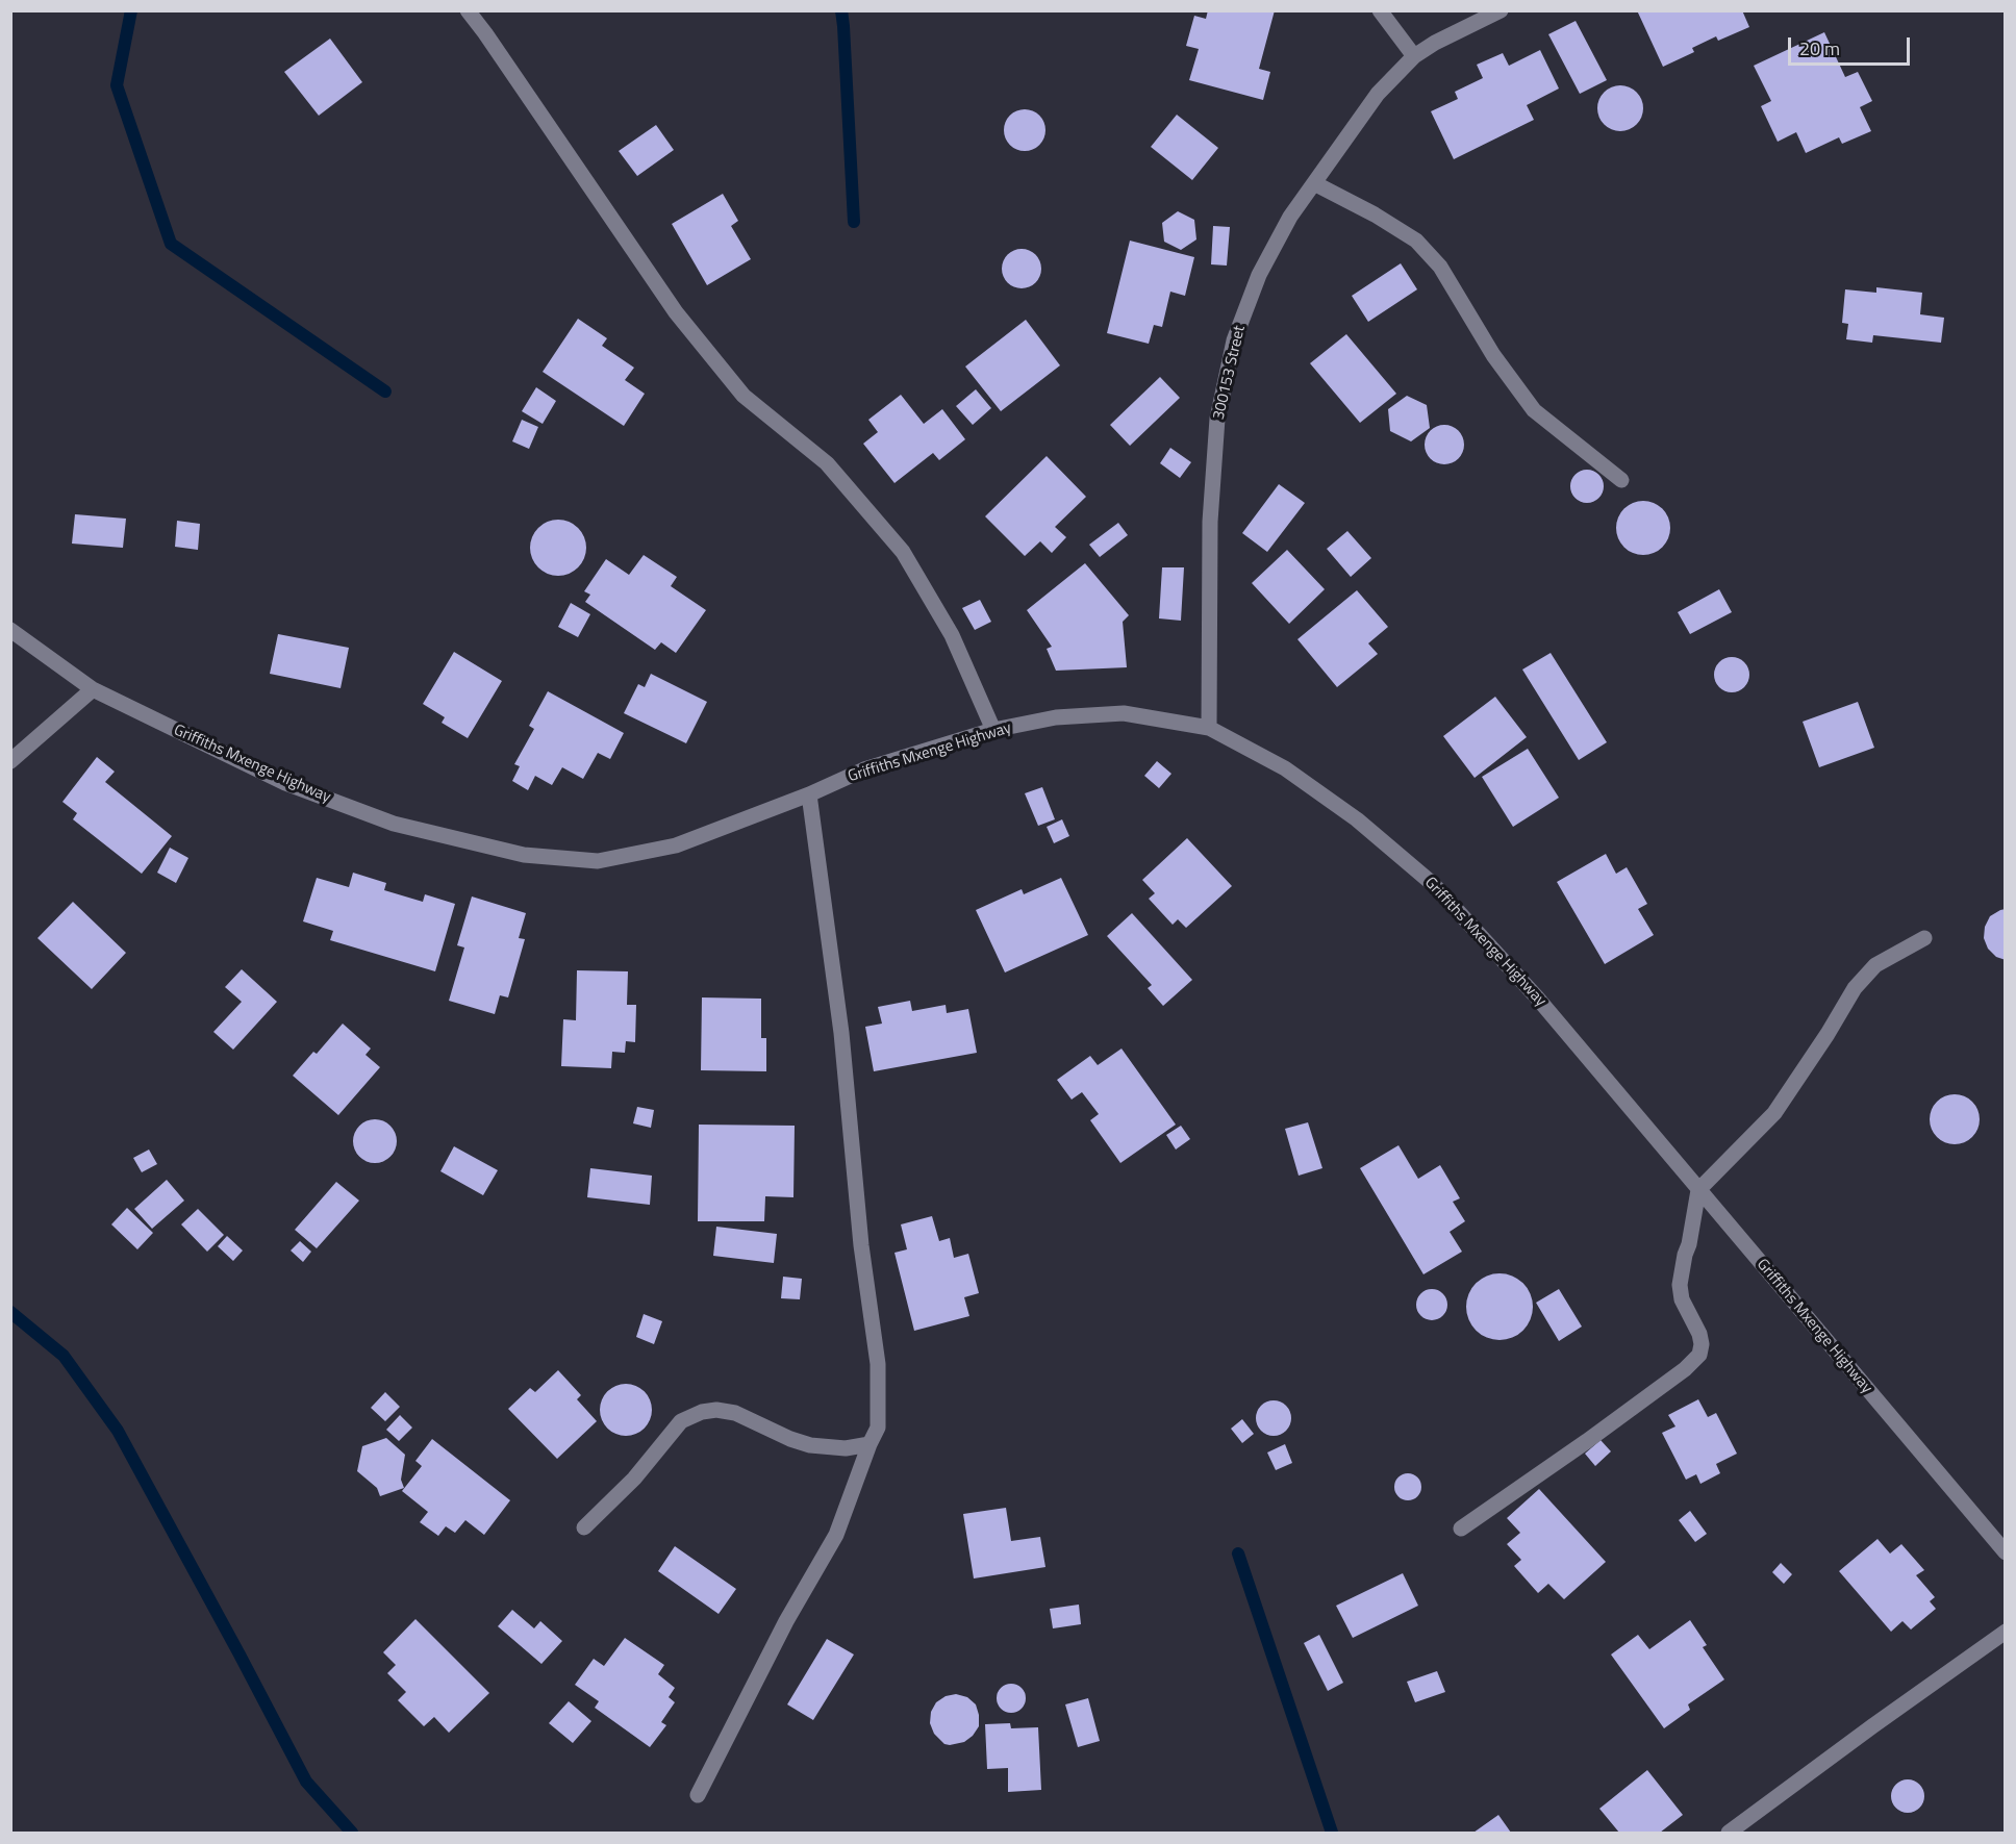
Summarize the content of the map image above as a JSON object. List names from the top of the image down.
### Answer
{
  "streets": {
    "street": ["300153 Street", "Griffiths Mxenge Highway"]
  },
  "crossings": [
    ["300153 Street", "Griffiths Mxenge Highway"]
  ],
  "scale_bar": "20 m"
}
